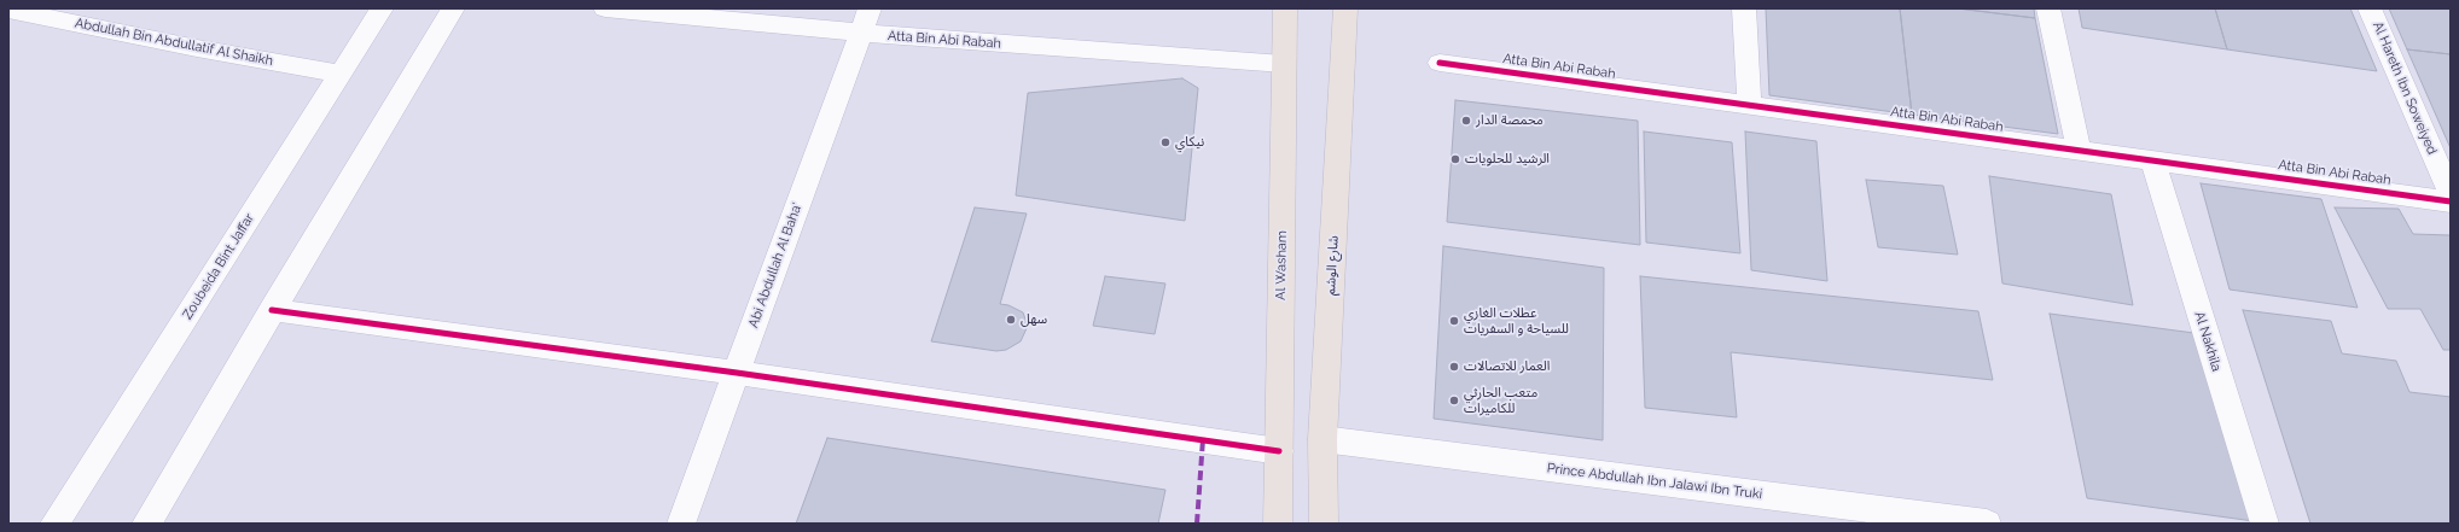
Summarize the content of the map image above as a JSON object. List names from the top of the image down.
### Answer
{
  "streets": {
    "main road": ["Al Washam", "شارع الوشم"],
    "street": [
      "Atta Bin Abi Rabah",
      "Abdullah Bin Abdullatif Al Shaikh",
      "Al Hareth Ibn Soweiyed",
      "Abi Abdullah Al Baha'",
      "Zoubeida Bint Jaffar",
      "Al Nakhila",
      "Prince Abdullah Ibn Jalawi Ibn Truki"
    ]
  },
  "crossings": [
    ["Atta Bin Abi Rabah", "Abi Abdullah Al Baha'"],
    ["Atta Bin Abi Rabah", "Al Washam"],
    ["Atta Bin Abi Rabah", "Al Nakhila"],
    ["Abdullah Bin Abdullatif Al Shaikh", "Zoubeida Bint Jaffar"],
    ["شارع الوشم", "Prince Abdullah Ibn Jalawi Ibn Truki"]
  ],
  "places": [
    "محمصة الدار",
    "نيكاي",
    "الرشيد للحلويات",
    "سهل",
    "عطلات الغازي للسياحة و السفريات",
    "العمار للاتصالات",
    "متعب الحارثي للكاميرات"
  ]
}
